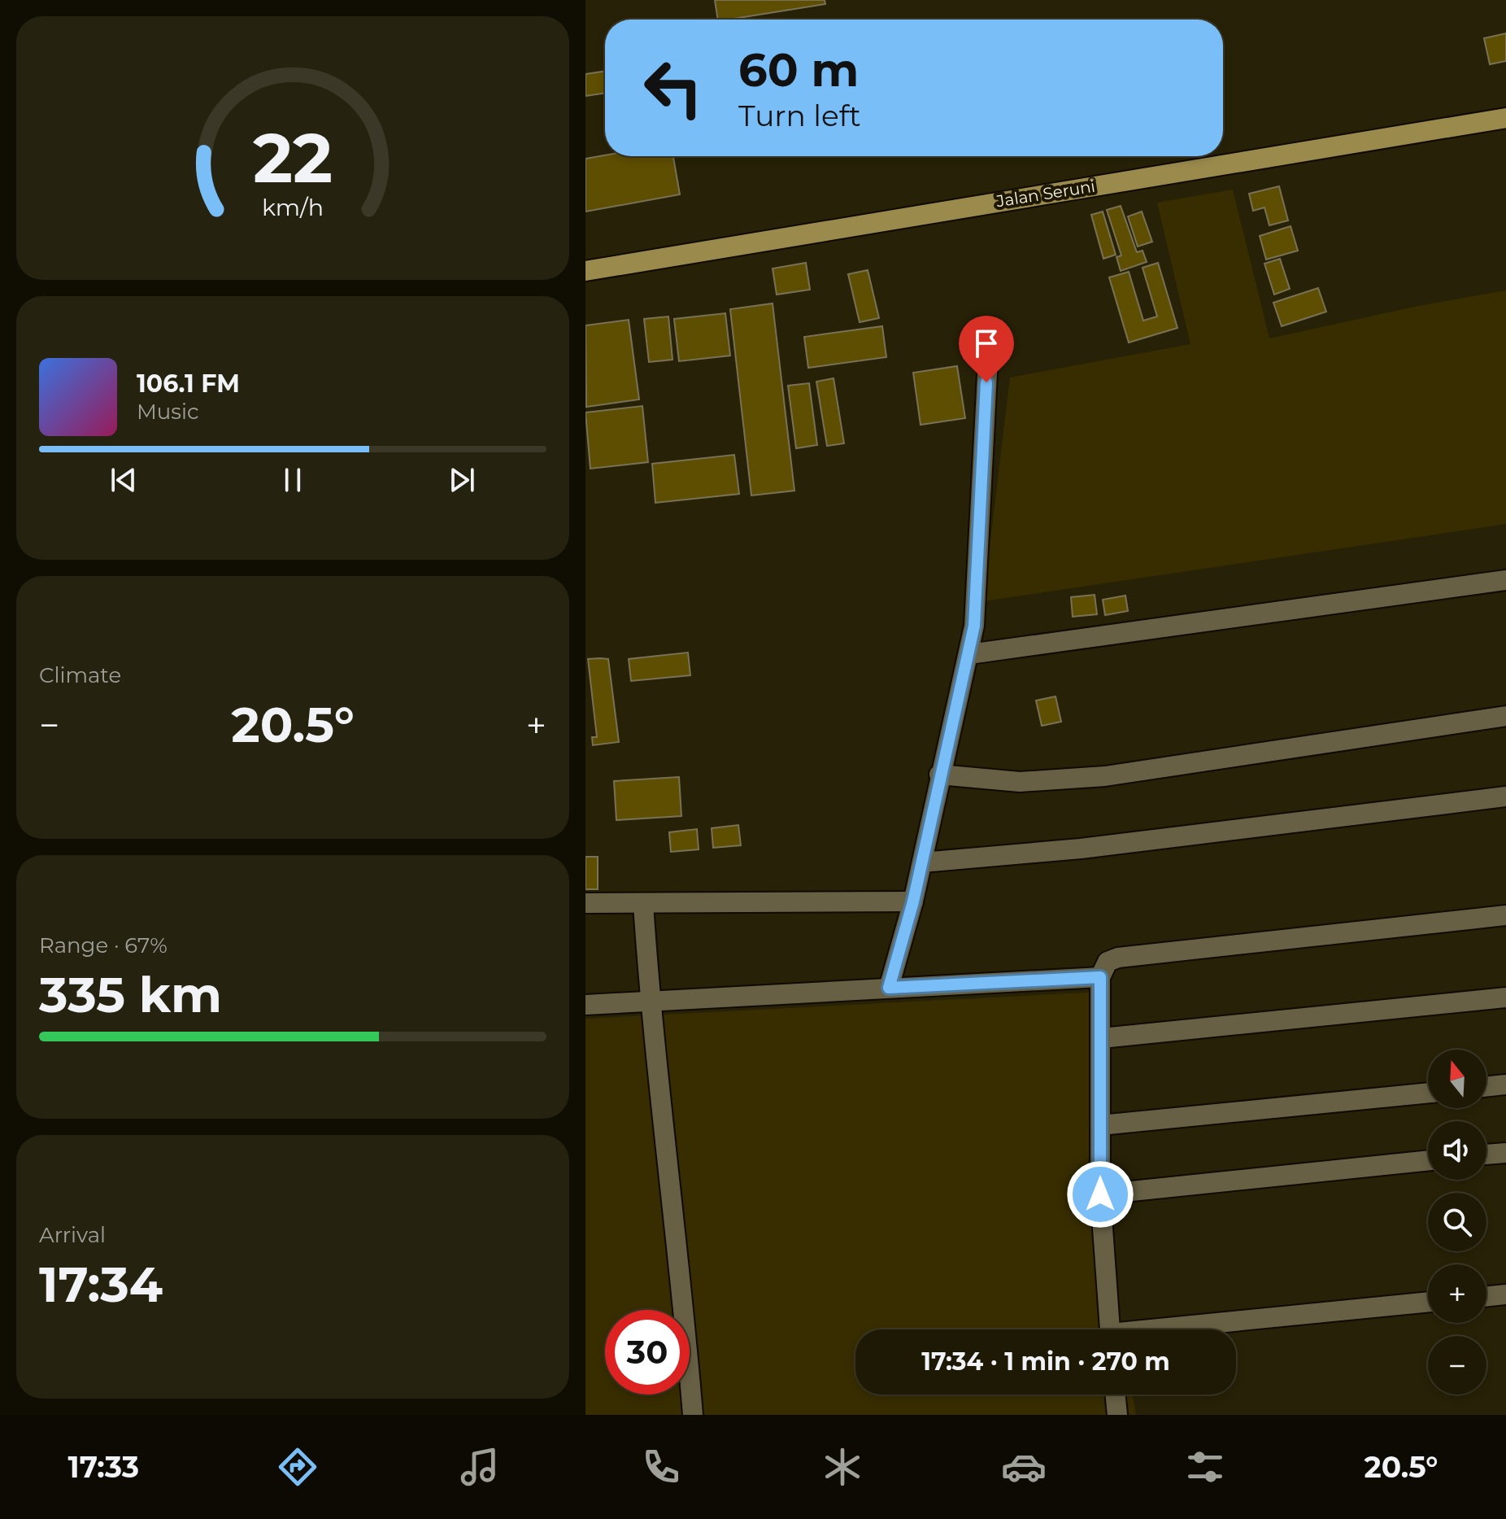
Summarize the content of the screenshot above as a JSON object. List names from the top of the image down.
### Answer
{
  "streets": {
    "main road": ["Jalan Seruni"]
  },
  "north": "top",
  "page": {
    "turn": ["60 m", "Turn left"],
    "song": ["106.1 FM", "Music"],
    "tile": [
      "Climate",
      ["Range · 67%", "335 km"],
      ["Arrival", "17:34"]
    ],
    "heat": ["−", "20.5°", "+"],
    "map_buttons": ["+", "−"],
    "limit": "30",
    "trip": "17:34 · 1 min · 270 m",
    "tabs": ["17:33", "20.5°"],
    "gauge": ["22", "km/h"]
  }
}
